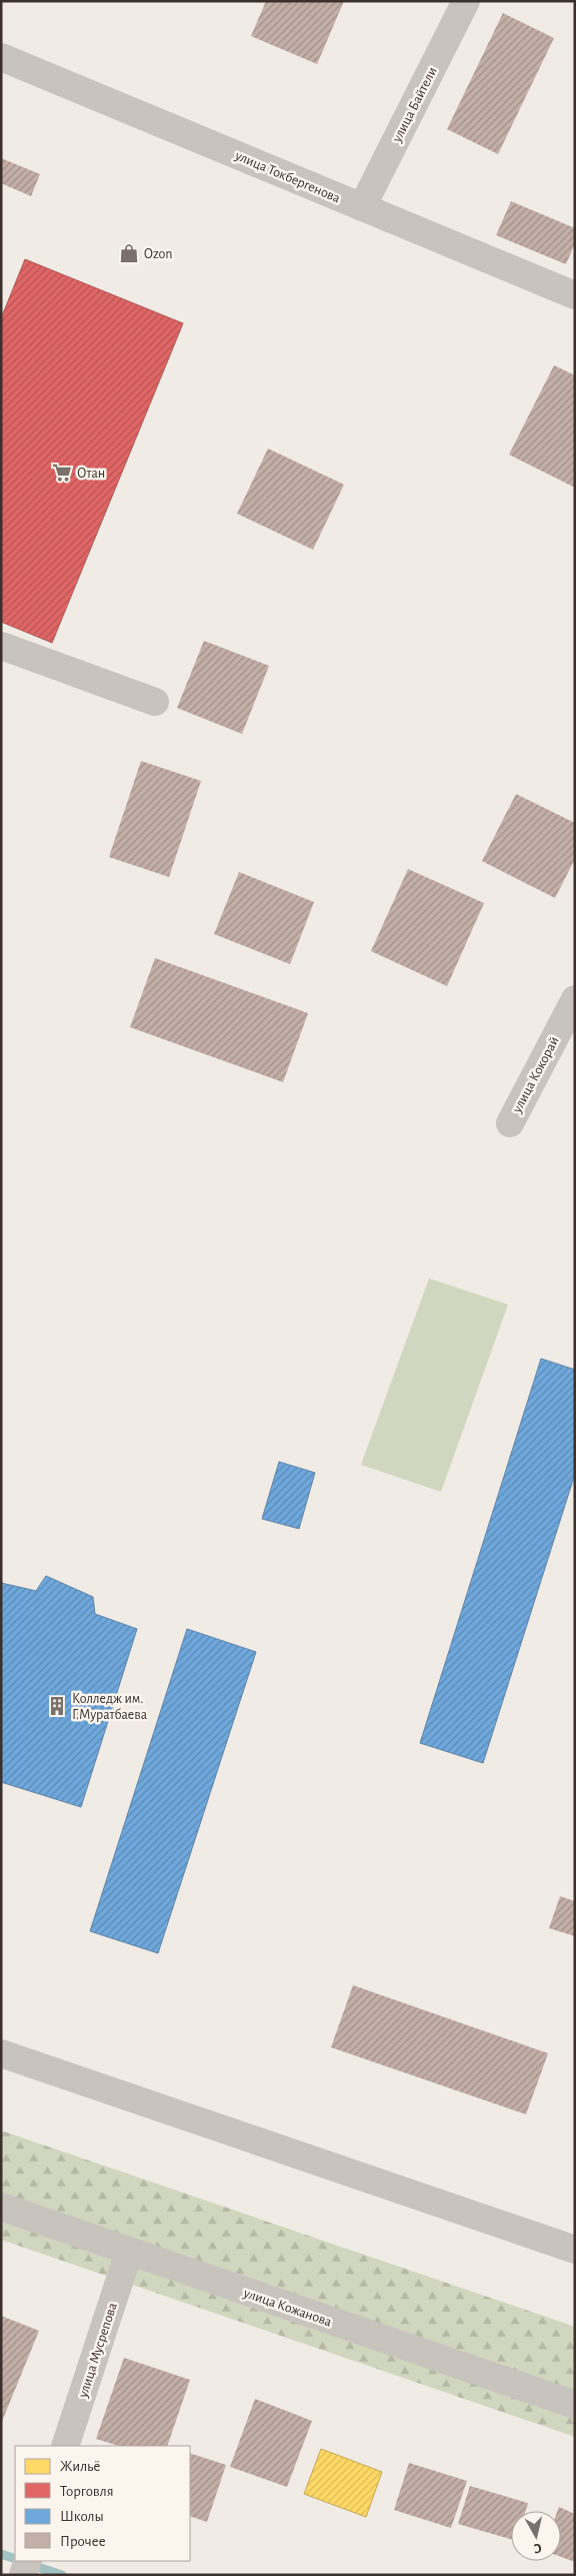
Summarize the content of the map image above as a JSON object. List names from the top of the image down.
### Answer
{
  "streets": {
    "street": [
      "улица Байтели",
      "улица Токбергенова",
      "улица Кокорай",
      "улица Кожанова",
      "улица Мусрепова"
    ]
  },
  "crossings": [
    ["улица Байтели", "улица Токбергенова"],
    ["улица Кожанова", "улица Мусрепова"]
  ],
  "places": {
    "shop": ["Ozon"],
    "supermarket": ["Отан"],
    "building": ["Колледж им. Г.Муратбаева"]
  },
  "legend": [
    "Жильё",
    "Торговля",
    "Школы",
    "Прочее"
  ],
  "north": "bottom"
}
